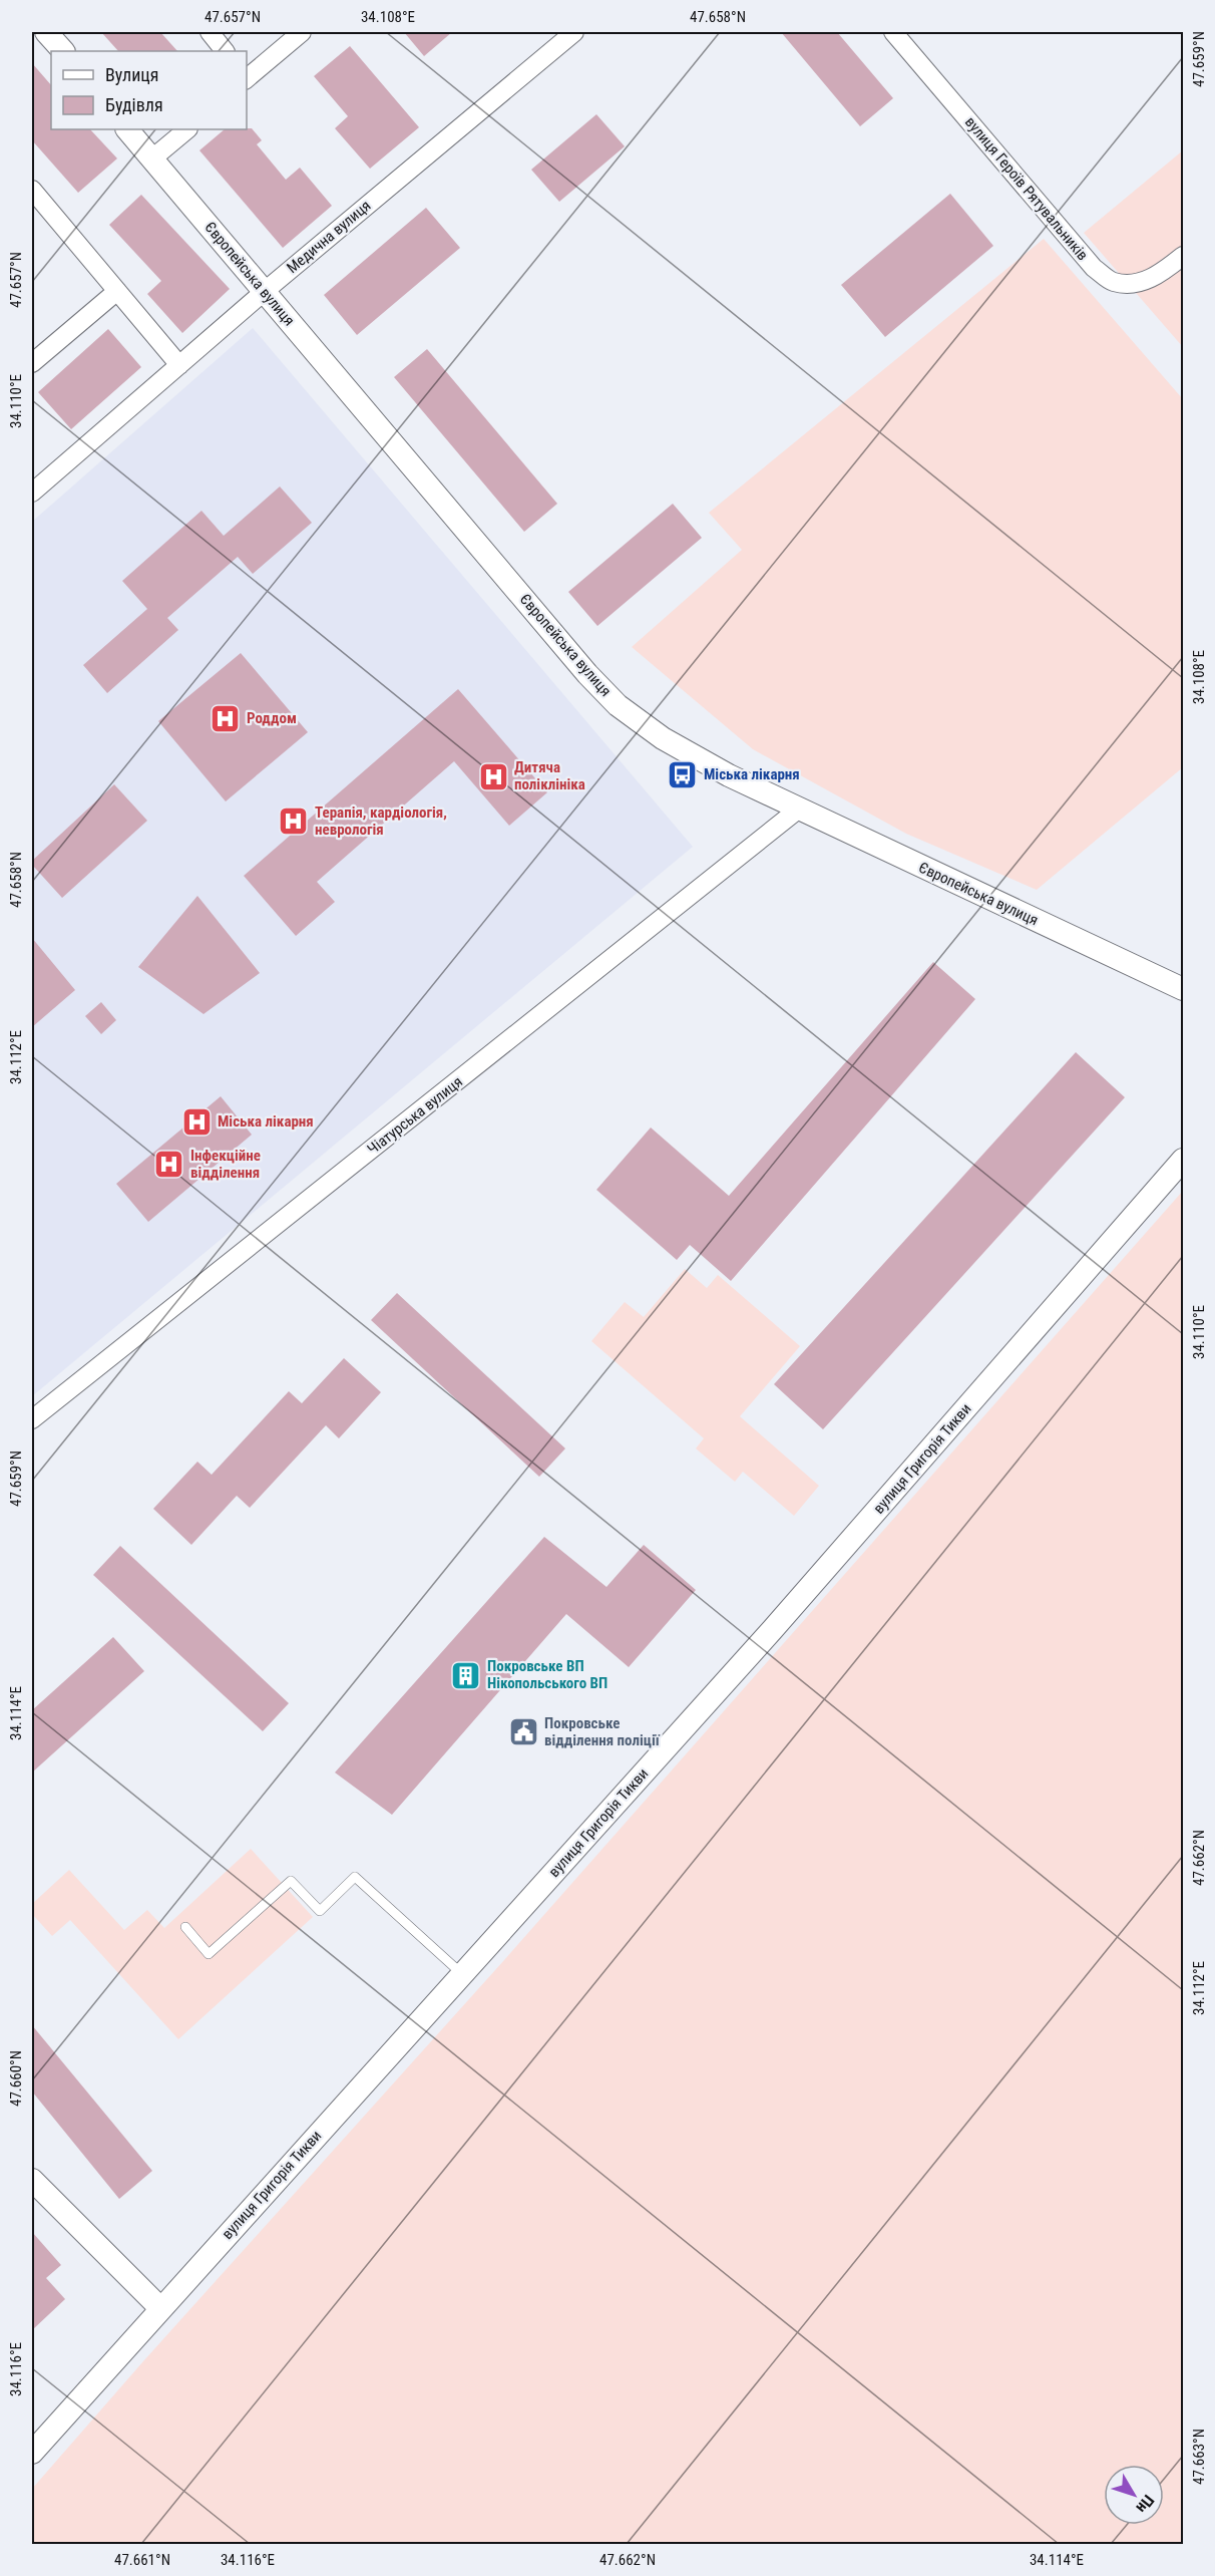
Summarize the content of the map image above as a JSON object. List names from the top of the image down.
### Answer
{
  "streets": {
    "street": [
      "вулиця Героїв Рятувальників",
      "Медична вулиця",
      "Європейська вулиця",
      "Чіатурська вулиця",
      "вулиця Григорія Тикви"
    ]
  },
  "crossings": [
    ["Медична вулиця", "Європейська вулиця"],
    ["Європейська вулиця", "Чіатурська вулиця"]
  ],
  "places": {
    "hospital": [
      "Роддом",
      "Дитяча поліклініка",
      "Терапія, кардіологія, неврологія",
      "Мiська лiкарня",
      "Інфекційне відділення"
    ],
    "bus stop": ["Міська лікарня"],
    "building": ["Покровське ВП Нікопольського ВП"],
    "public building": ["Покровське відділення поліції"]
  },
  "legend": ["Вулиця", "Будівля"],
  "north": "bottom right",
  "coordinates": [
    "47.657°N",
    "34.108°E",
    "47.658°N",
    "47.659°N",
    "34.110°E",
    "34.112°E",
    "34.114°E",
    "47.662°N",
    "47.660°N",
    "34.116°E",
    "47.663°N",
    "47.661°N"
  ]
}
